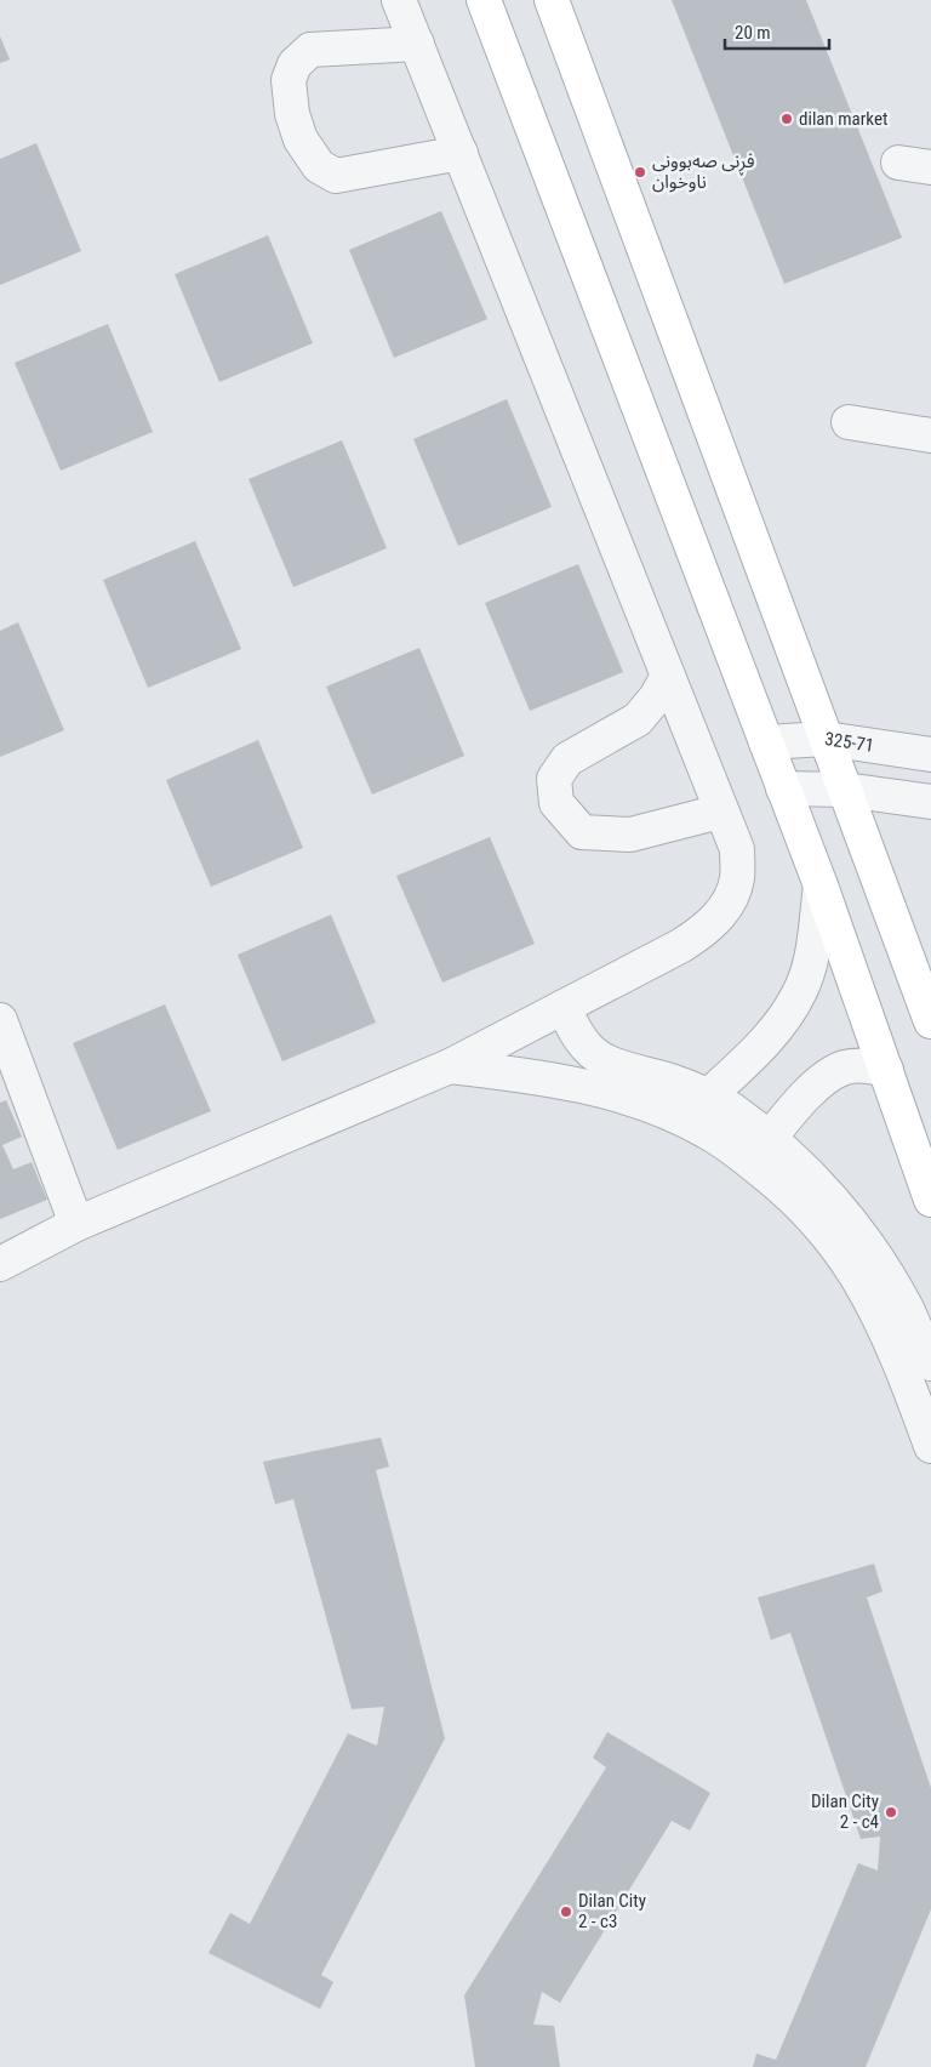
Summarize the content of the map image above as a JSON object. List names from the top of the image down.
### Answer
{
  "streets": {
    "street": ["325-71"]
  },
  "places": [
    "dilan market",
    "فڕنی صەبوونی ناوخوان",
    "Dilan City 2 - c4",
    "Dilan City 2 - c3"
  ],
  "scale_bar": "20 m"
}
